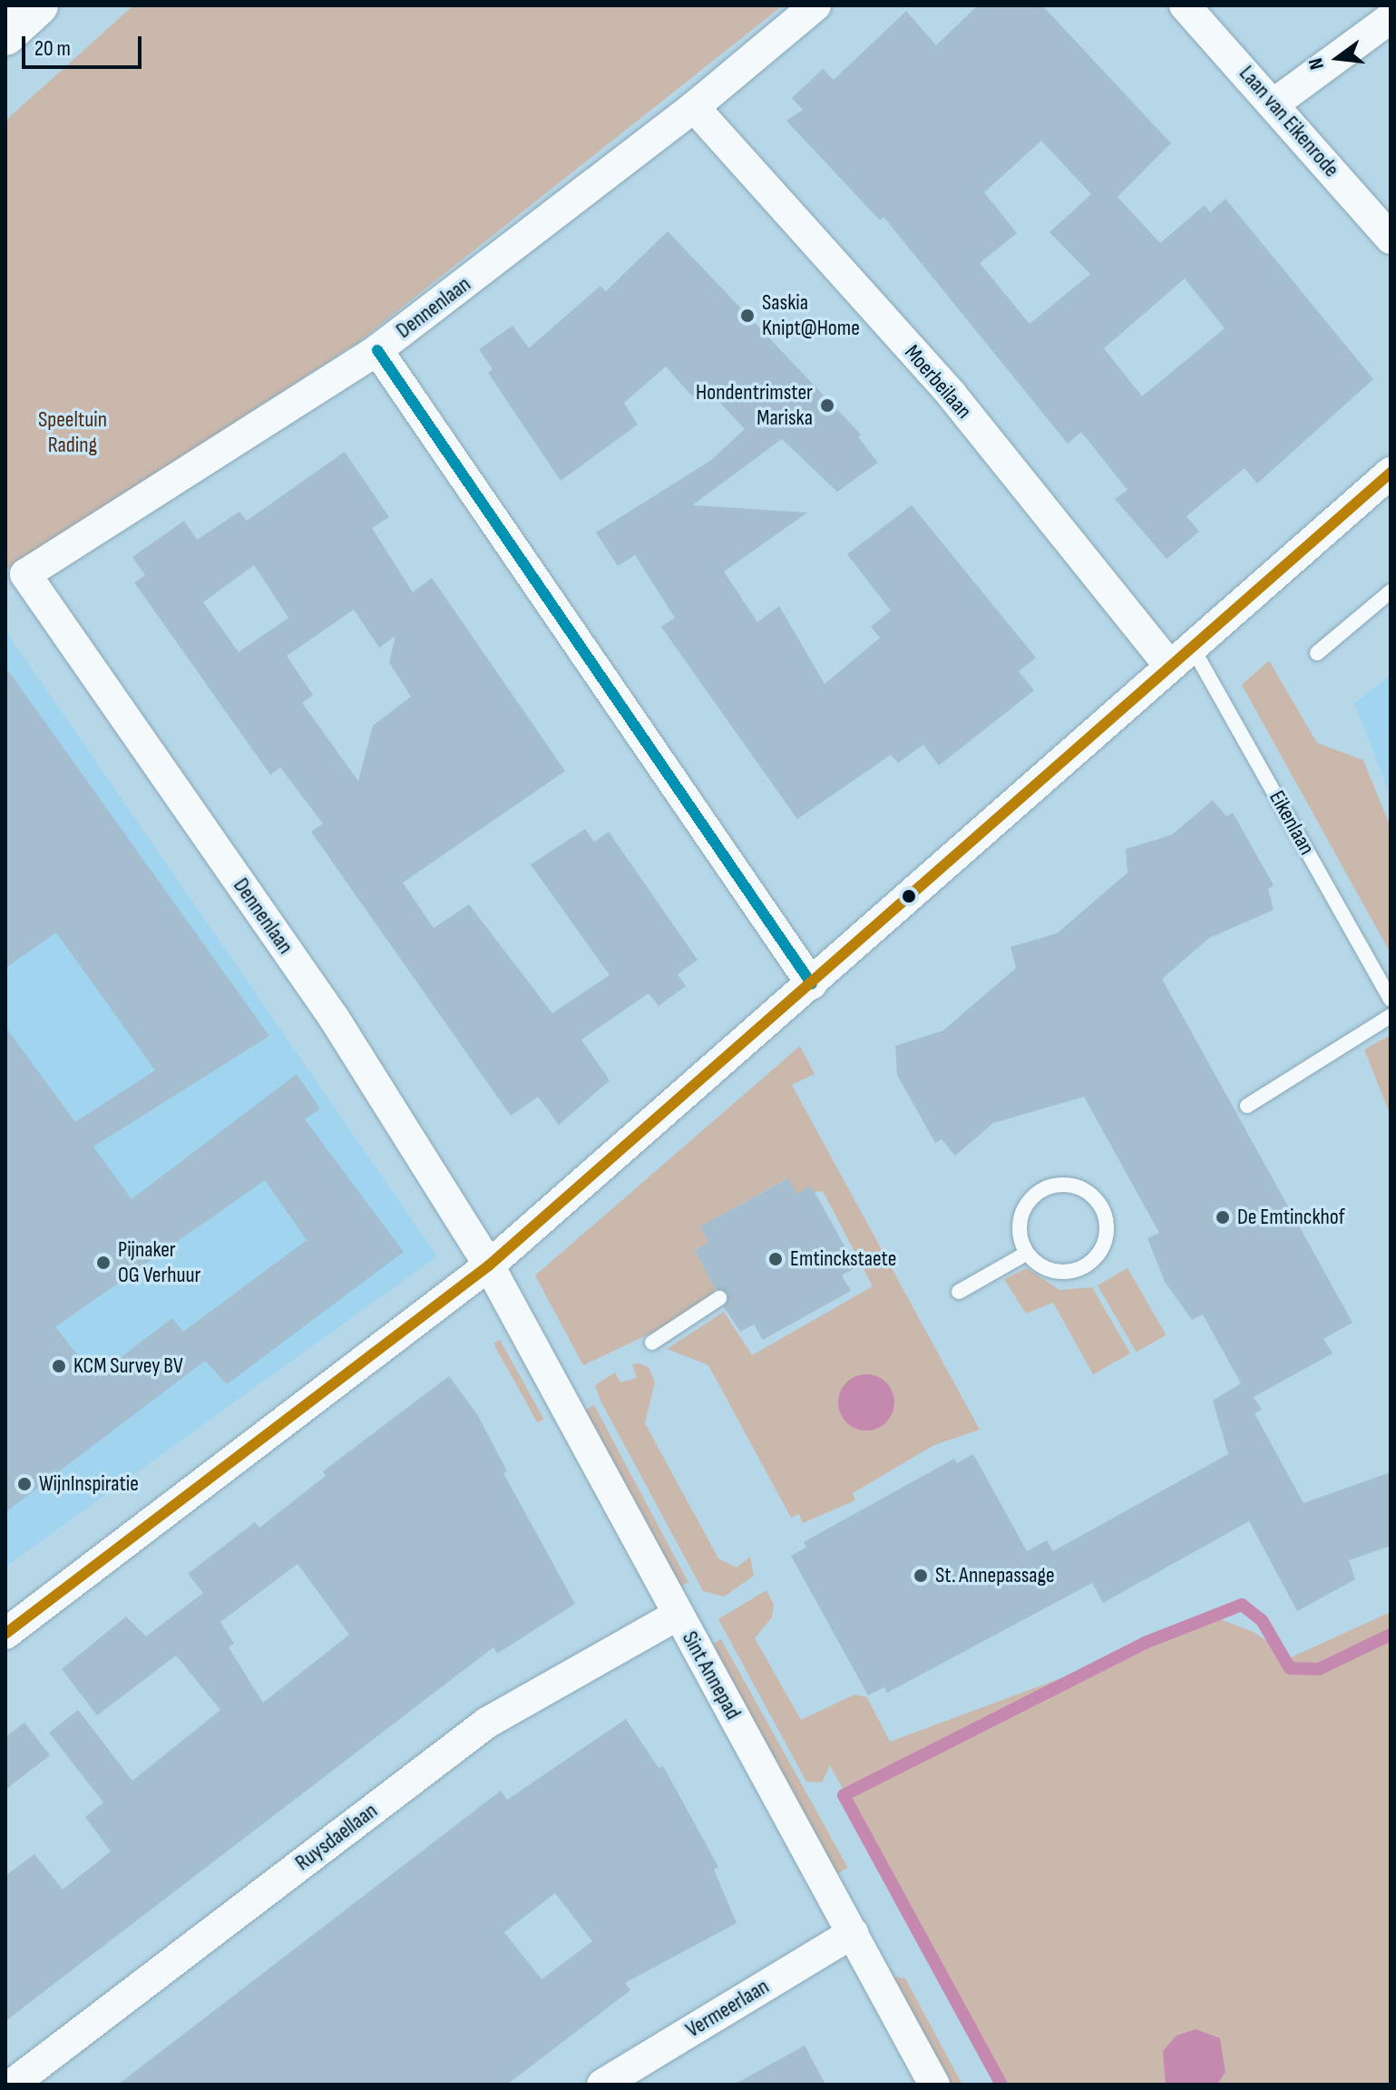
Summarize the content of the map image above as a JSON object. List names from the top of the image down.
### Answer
{
  "streets": {
    "street": [
      "Laan van Eikenrode",
      "Dennenlaan",
      "Moerbeilaan",
      "Sint Annepad",
      "Ruysdaellaan",
      "Vermeerlaan"
    ],
    "lane": ["Eikenlaan"]
  },
  "crossings": [
    ["Dennenlaan", "Moerbeilaan"],
    ["Dennenlaan", "Sint Annepad"],
    ["Moerbeilaan", "Eikenlaan"],
    ["Sint Annepad", "Ruysdaellaan"],
    ["Sint Annepad", "Vermeerlaan"]
  ],
  "parks": ["Speeltuin Rading"],
  "places": [
    "Saskia Knipt@Home",
    "Hondentrimster Mariska",
    "De Emtinckhof",
    "Emtinckstaete",
    "Pijnaker OG Verhuur",
    "KCM Survey BV",
    "WijnInspiratie",
    "St. Annepassage"
  ],
  "scale_bar": "20 m",
  "north": "left"
}
